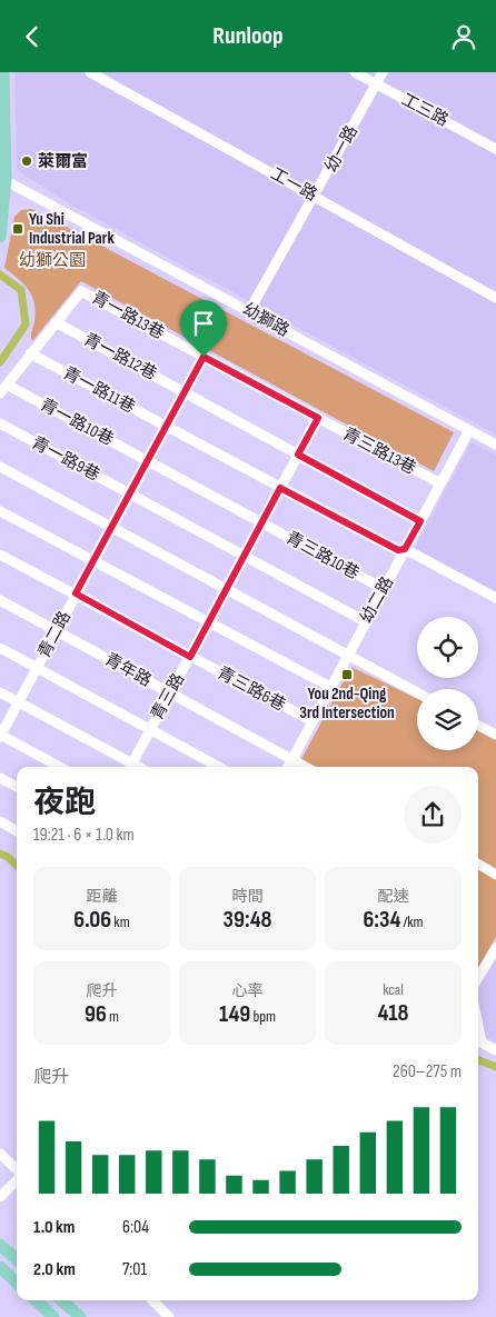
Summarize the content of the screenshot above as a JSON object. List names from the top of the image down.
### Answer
{
  "streets": {
    "street": [
      "工三路",
      "幼一路",
      "工一路",
      "青一路13巷",
      "幼獅路",
      "青一路12巷",
      "青一路11巷",
      "青一路10巷",
      "青三路13巷",
      "青一路9巷",
      "青三路10巷",
      "幼二路",
      "青二路",
      "青年路",
      "青三路6巷",
      "青三路"
    ]
  },
  "crossings": [
    ["工三路", "幼一路"],
    ["幼一路", "工一路"],
    ["幼一路", "幼獅路"],
    ["青一路13巷", "青一路12巷"],
    ["青一路13巷", "青三路13巷"],
    ["青一路13巷", "青二路"],
    ["青一路13巷", "青三路"],
    ["幼獅路", "幼二路"],
    ["青一路12巷", "幼二路"],
    ["青一路12巷", "青二路"],
    ["青一路12巷", "青三路"],
    ["青一路11巷", "幼二路"],
    ["青一路11巷", "青二路"],
    ["青一路11巷", "青三路"],
    ["青一路10巷", "青三路10巷"],
    ["青一路10巷", "青二路"],
    ["青一路10巷", "青三路"],
    ["青三路13巷", "幼二路"],
    ["青三路13巷", "青三路"],
    ["青一路9巷", "幼二路"],
    ["青一路9巷", "青二路"],
    ["青一路9巷", "青三路"],
    ["青三路10巷", "幼二路"],
    ["青三路10巷", "青三路"],
    ["幼二路", "青年路"],
    ["幼二路", "青三路6巷"],
    ["青二路", "青年路"],
    ["青二路", "青三路6巷"],
    ["青年路", "青三路"],
    ["青三路6巷", "青三路"]
  ],
  "parks": ["幼獅公園"],
  "places": {
    "other": ["萊爾富"],
    "transit": ["Yu Shi Industrial Park", "You 2nd-Qing 3rd Intersection"]
  },
  "page": {
    "header": "Runloop",
    "heading": ["夜跑", "19:21 · 6 × 1.0 km"],
    "stats": [
      ["距離", "6.06 km"],
      ["時間", "39:48"],
      ["配速", "6:34 /km"],
      ["爬升", "96 m"],
      ["心率", "149 bpm"],
      ["kcal", "418"]
    ],
    "chart": ["爬升", "260–275 m"],
    "list": [
      {
        "name": "1.0 km",
        "note": "6:04"
      },
      {
        "name": "2.0 km",
        "note": "7:01"
      }
    ]
  }
}
